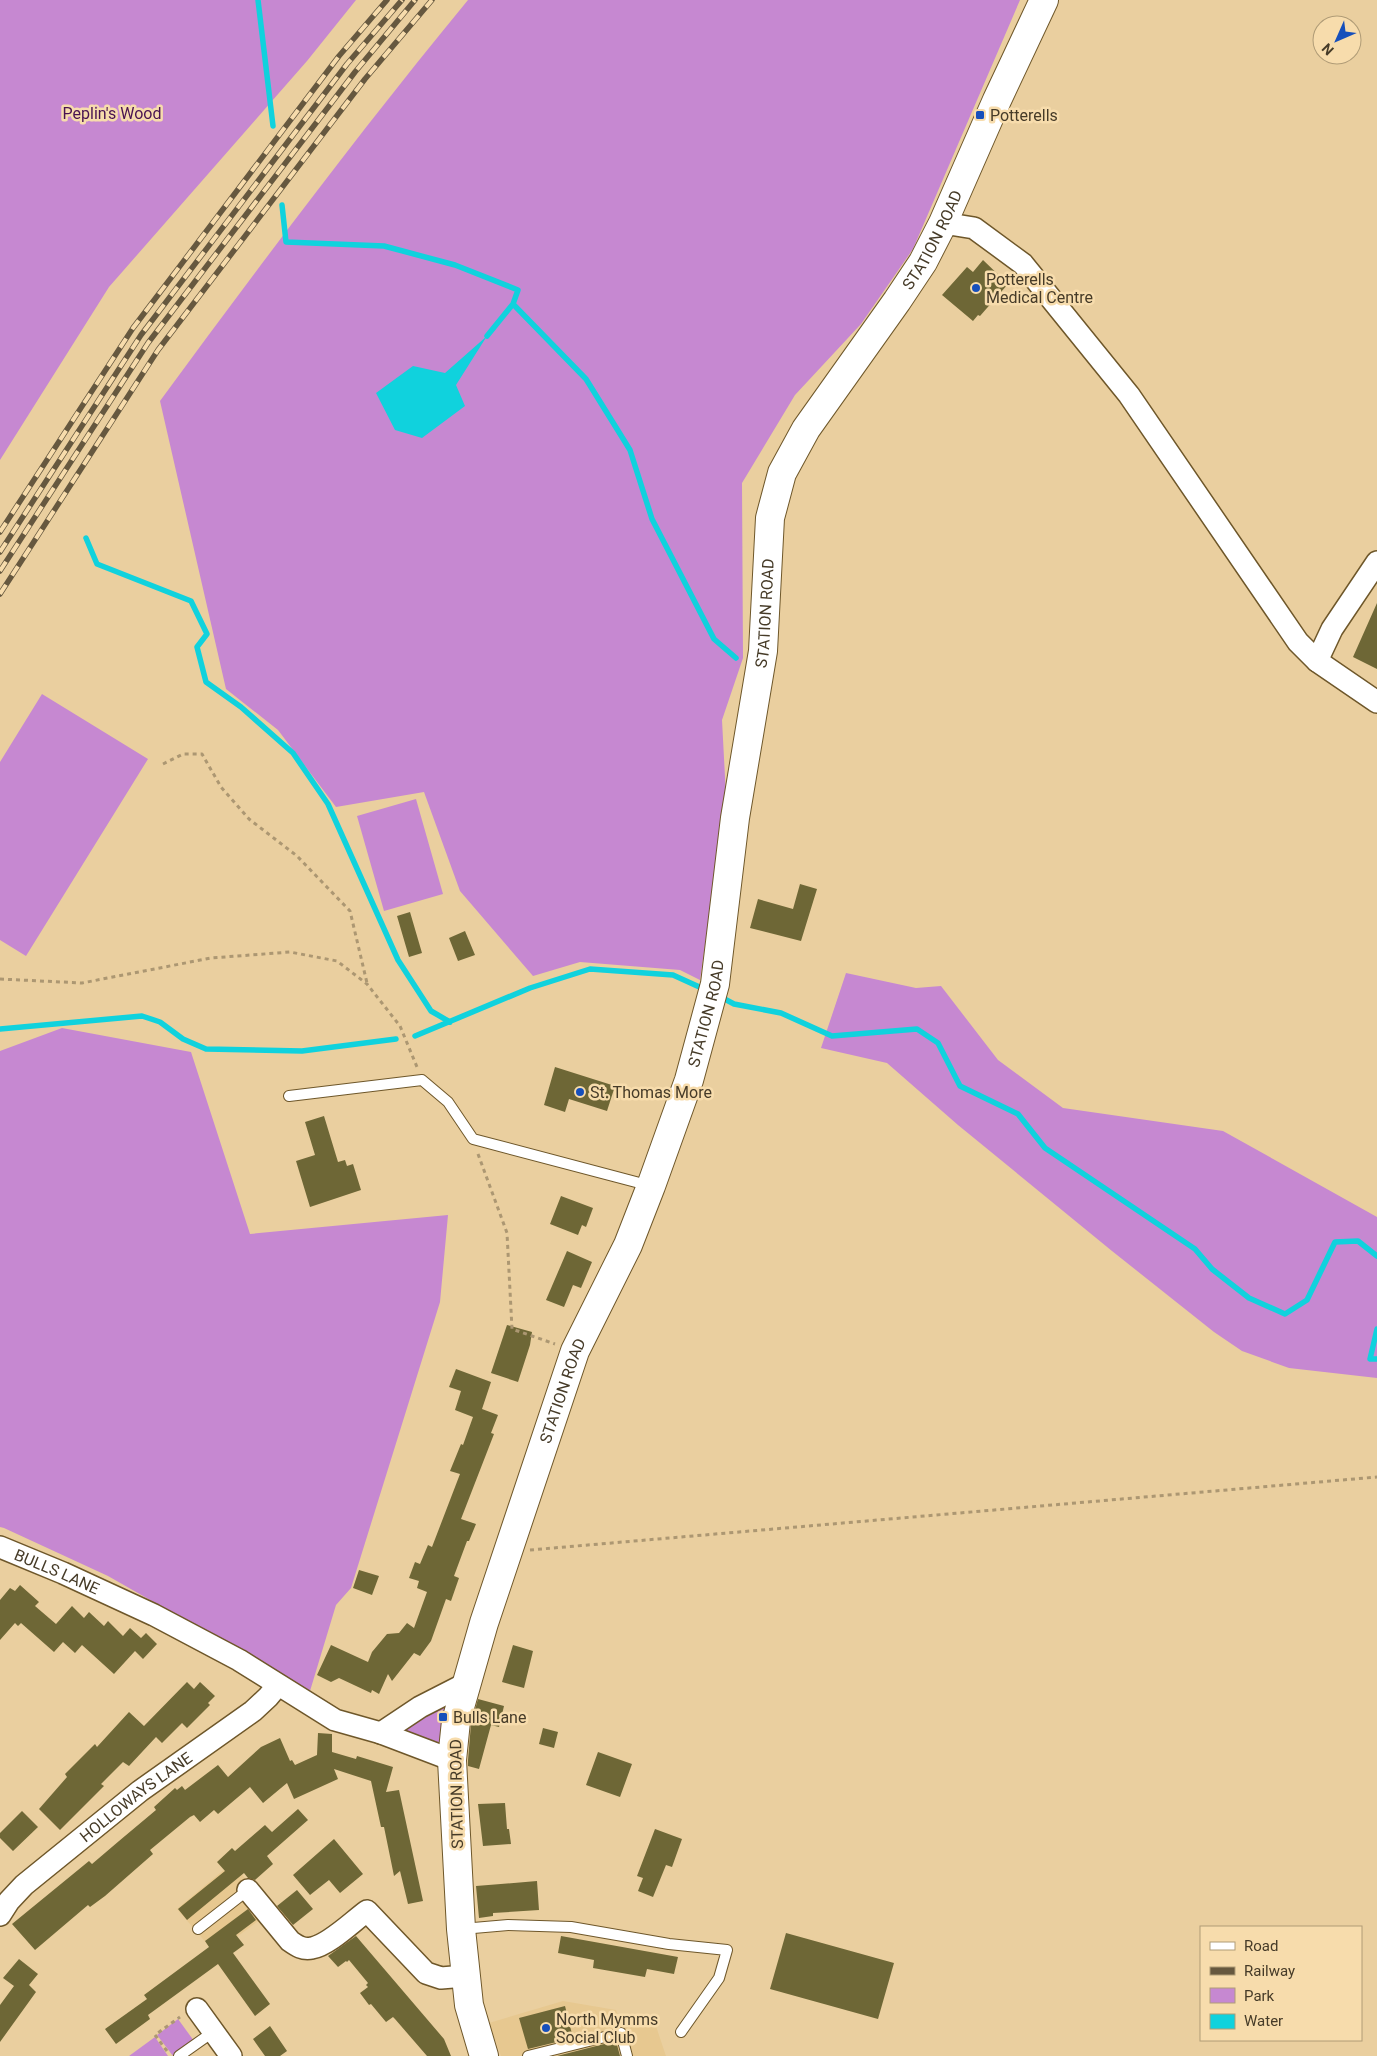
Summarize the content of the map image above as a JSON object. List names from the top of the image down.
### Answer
{
  "streets": {
    "street": ["STATION ROAD", "BULLS LANE", "HOLLOWAYS LANE"]
  },
  "crossings": [
    ["STATION ROAD", "BULLS LANE"],
    ["BULLS LANE", "HOLLOWAYS LANE"]
  ],
  "parks": ["Peplin's Wood"],
  "places": {
    "transit": ["Potterells", "Bulls Lane"],
    "other": ["Potterells Medical Centre", "St. Thomas More", "North Mymms Social Club"]
  },
  "legend": [
    "Road",
    "Railway",
    "Park",
    "Water"
  ],
  "north": "bottom left"
}
